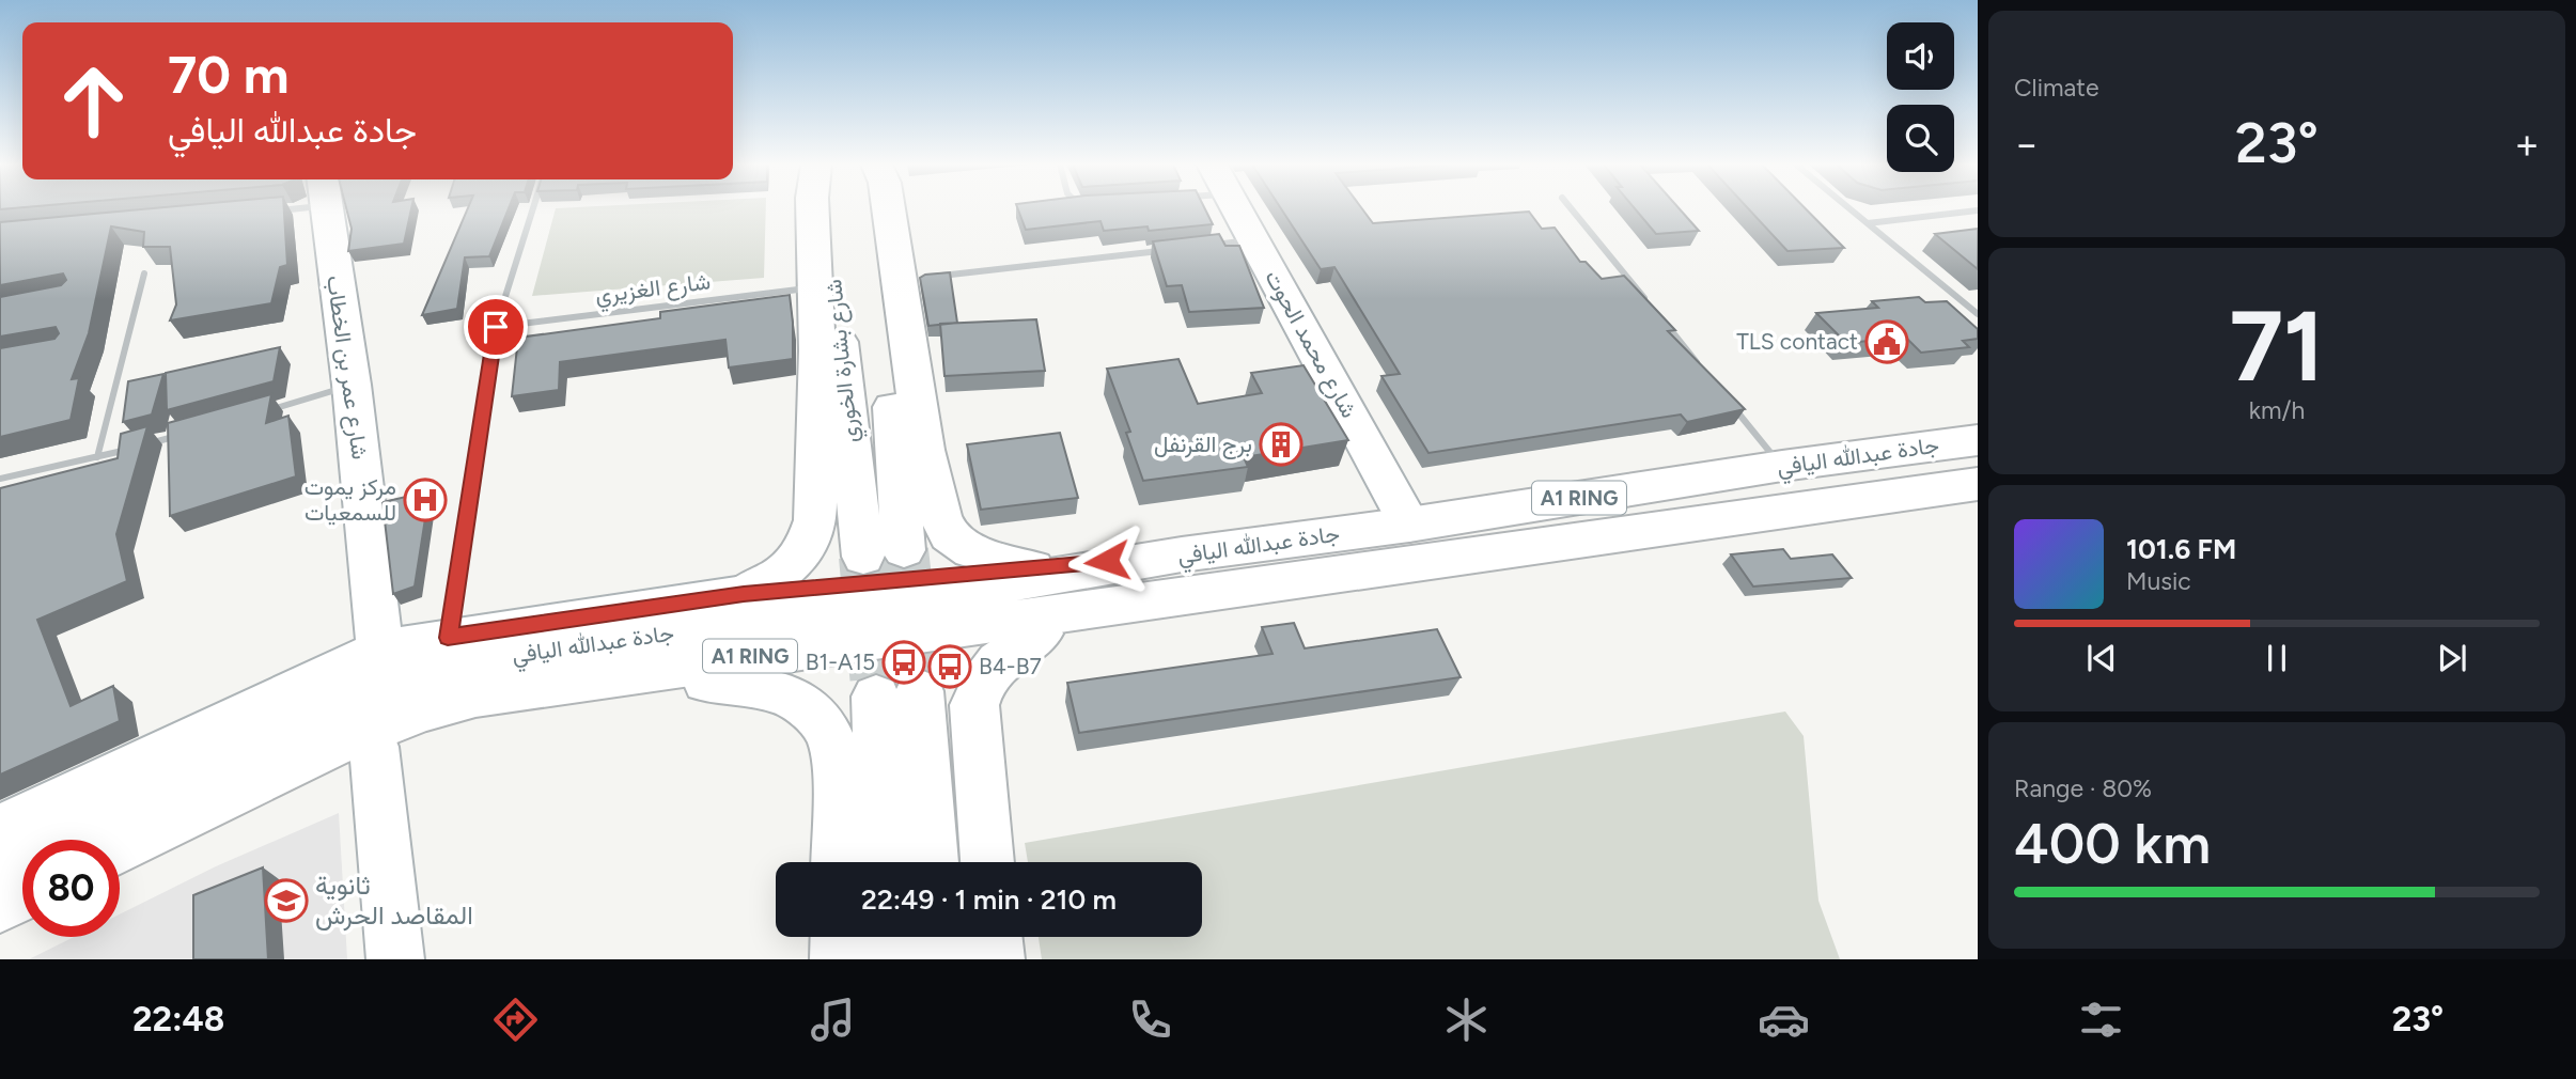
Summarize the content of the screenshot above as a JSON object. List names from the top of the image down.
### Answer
{
  "streets": {
    "main road": [
      "شارع محمد الحوت",
      "شارع بشارة الخوري",
      "شارع عمر بن الخطاب",
      "جادة عبدالله اليافي",
      "A1 RING"
    ],
    "street": ["شارع الغزيري"]
  },
  "crossings": [
    ["شارع محمد الحوت", "جادة عبدالله اليافي"],
    ["شارع عمر بن الخطاب", "جادة عبدالله اليافي"]
  ],
  "places": {
    "public building": ["TLS contact"],
    "building": ["برج القرنفل"],
    "hospital": ["مركز يموت للسمعيات"],
    "bus stop": ["B1-A15", "B4-B7"],
    "school or university": ["ثانوية المقاصد الحرش"]
  },
  "page": {
    "tile": [
      "Climate",
      ["71", "km/h"],
      ["Range · 80%", "400 km"]
    ],
    "turn": ["70 m", "جادة عبدالله اليافي"],
    "heat": ["−", "23°", "+"],
    "song": ["101.6 FM", "Music"],
    "limit": "80",
    "trip": "22:49 · 1 min · 210 m",
    "tabs": ["22:48", "23°"]
  }
}
